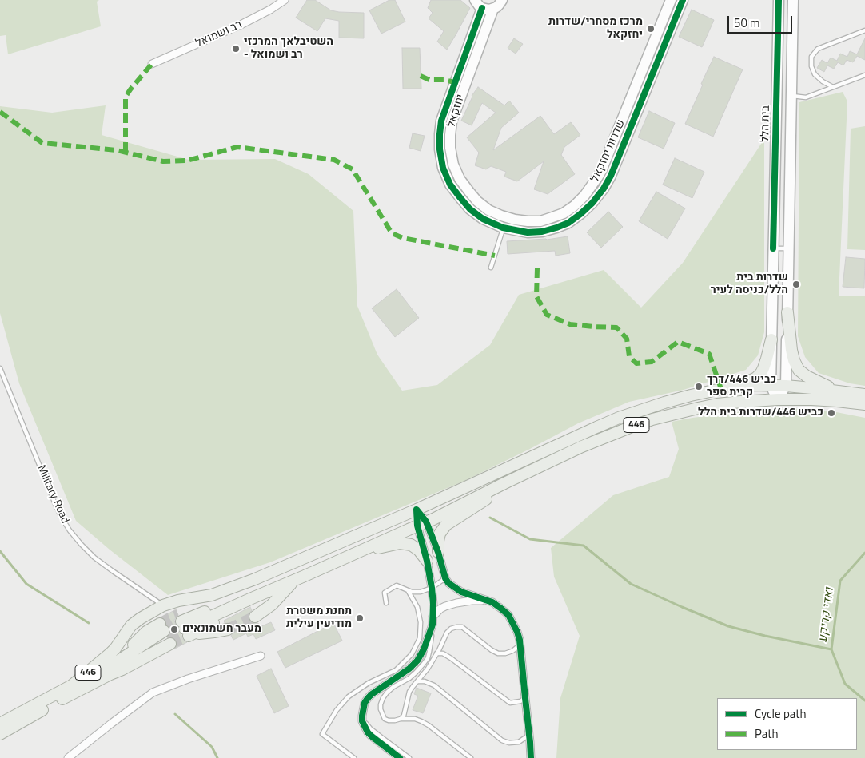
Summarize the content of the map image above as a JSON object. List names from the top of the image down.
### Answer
{
  "streets": {
    "main road": ["446"],
    "street": [
      "רב ושמואל",
      "יחזקאל",
      "בית הלל",
      "שדרות יחזקאל"
    ],
    "lane": ["Military Road"]
  },
  "crossings": [
    ["יחזקאל", "שדרות יחזקאל"],
    ["בית הלל", "446"],
    ["446", "Military Road"]
  ],
  "water": ["ואדי קריקע"],
  "places": [
    "מרכז מסחרי/שדרות יחזקאל",
    "השטיבלאך המרכזי - רב ושמואל",
    "שדרות בית הלל/כניסה לעיר",
    "כביש 446/דרך קרית ספר",
    "כביש 446/שדרות בית הלל",
    "תחנת משטרת מודיעין עילית",
    "מעבר חשמונאים"
  ],
  "legend": ["Cycle path", "Path"],
  "scale_bar": "50 m"
}
